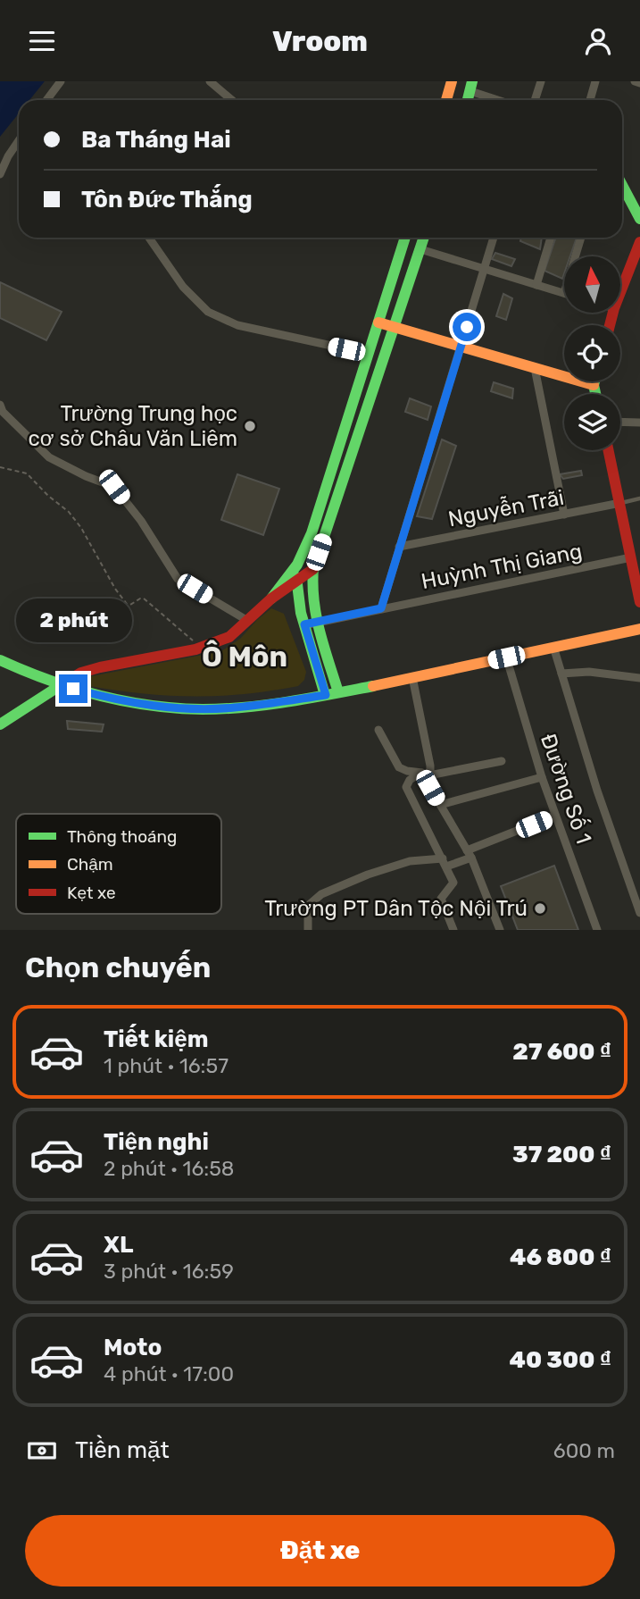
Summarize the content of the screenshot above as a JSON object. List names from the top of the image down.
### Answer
{
  "streets": {
    "street": ["Nguyễn Trãi", "Huỳnh Thị Giang", "Đường Số 1"]
  },
  "districts": ["Ô Môn"],
  "places": ["Trường Trung học cơ sở Châu Văn Liêm", "Trường PT Dân Tộc Nội Trú"],
  "legend": ["Thông thoáng", "Chậm", "Kẹt xe"],
  "north": "top",
  "page": {
    "header": "Vroom",
    "banner": ["Ba Tháng Hai", "Tôn Đức Thắng"],
    "bubble": "2 phút",
    "heading": "Chọn chuyến",
    "list": [
      {
        "name": "Tiết kiệm",
        "note": "1 phút · 16:57",
        "value": "27 600 ₫"
      },
      {
        "name": "Tiện nghi",
        "note": "2 phút · 16:58",
        "value": "37 200 ₫"
      },
      {
        "name": "XL",
        "note": "3 phút · 16:59",
        "value": "46 800 ₫"
      },
      {
        "name": "Moto",
        "note": "4 phút · 17:00",
        "value": "40 300 ₫"
      }
    ],
    "pay": ["Tiền mặt", "600 m"],
    "buttons": "Đặt xe"
  }
}
